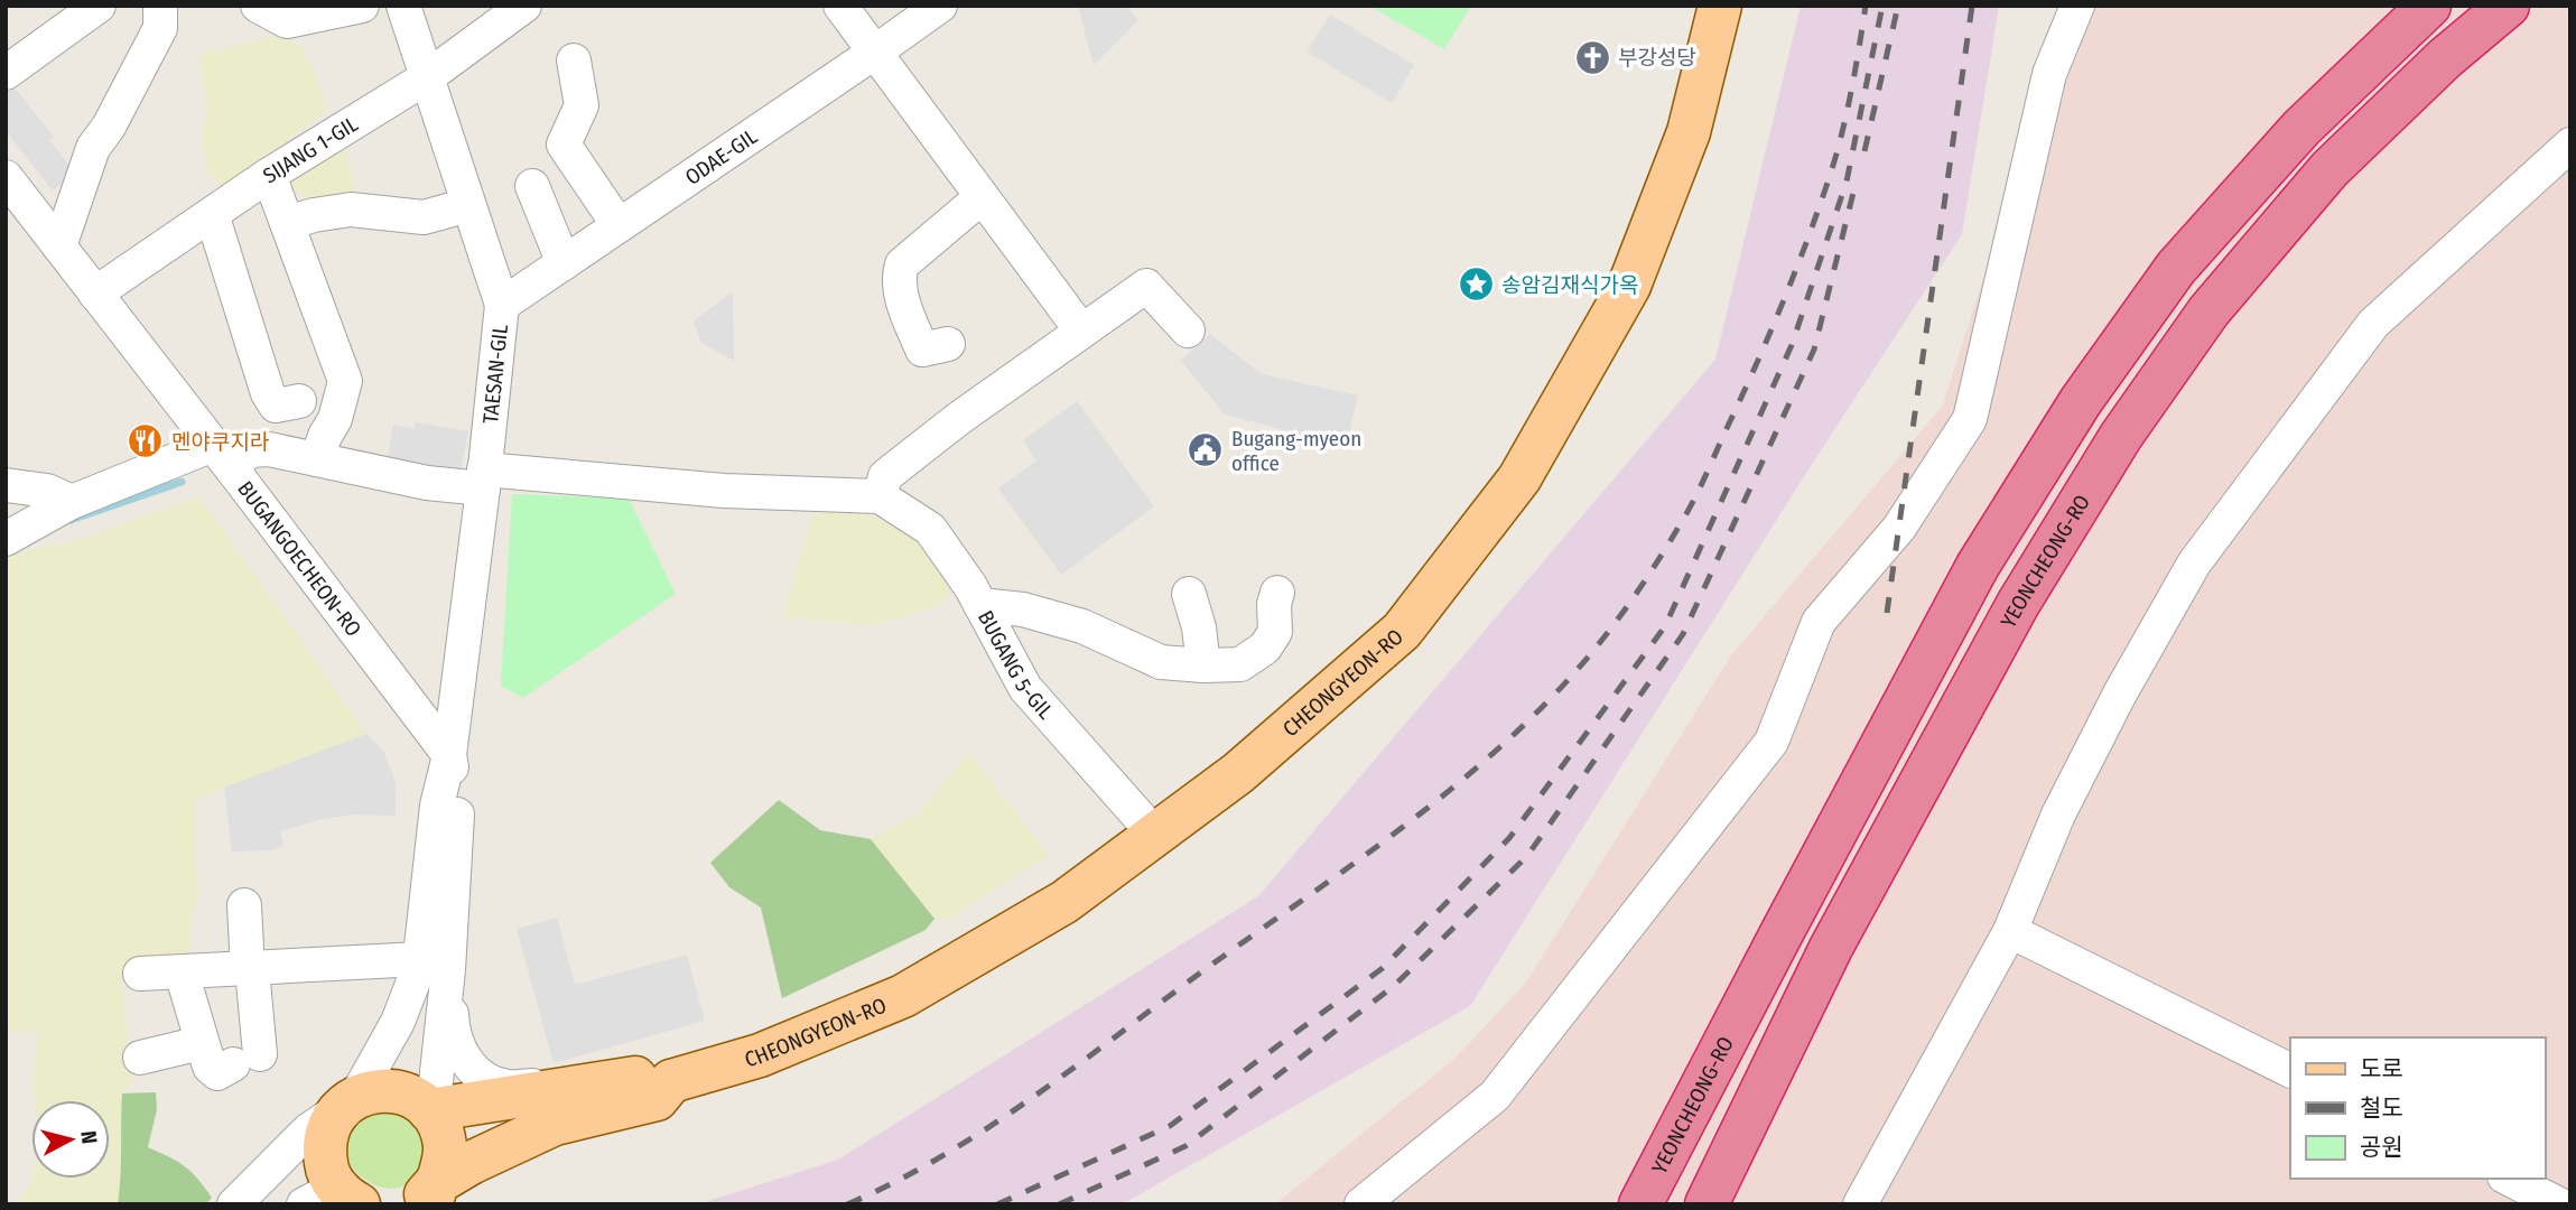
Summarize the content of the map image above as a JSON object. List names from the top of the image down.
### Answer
{
  "streets": {
    "highway": ["YEONCHEONG-RO"],
    "main road": ["CHEONGYEON-RO"],
    "street": [
      "SIJANG 1-GIL",
      "ODAE-GIL",
      "TAESAN-GIL",
      "BUGANGOECHEON-RO",
      "BUGANG 5-GIL"
    ]
  },
  "crossings": [
    ["SIJANG 1-GIL", "TAESAN-GIL"],
    ["SIJANG 1-GIL", "BUGANGOECHEON-RO"],
    ["ODAE-GIL", "TAESAN-GIL"],
    ["TAESAN-GIL", "BUGANGOECHEON-RO"],
    ["TAESAN-GIL", "BUGANG 5-GIL"],
    ["BUGANGOECHEON-RO", "BUGANG 5-GIL"],
    ["BUGANG 5-GIL", "CHEONGYEON-RO"]
  ],
  "places": {
    "church": ["부강성당"],
    "place": ["송암김재식가옥"],
    "restaurant": ["멘야쿠지라"],
    "public building": ["Bugang-myeon office"]
  },
  "legend": ["도로", "철도", "공원"],
  "north": "right"
}
